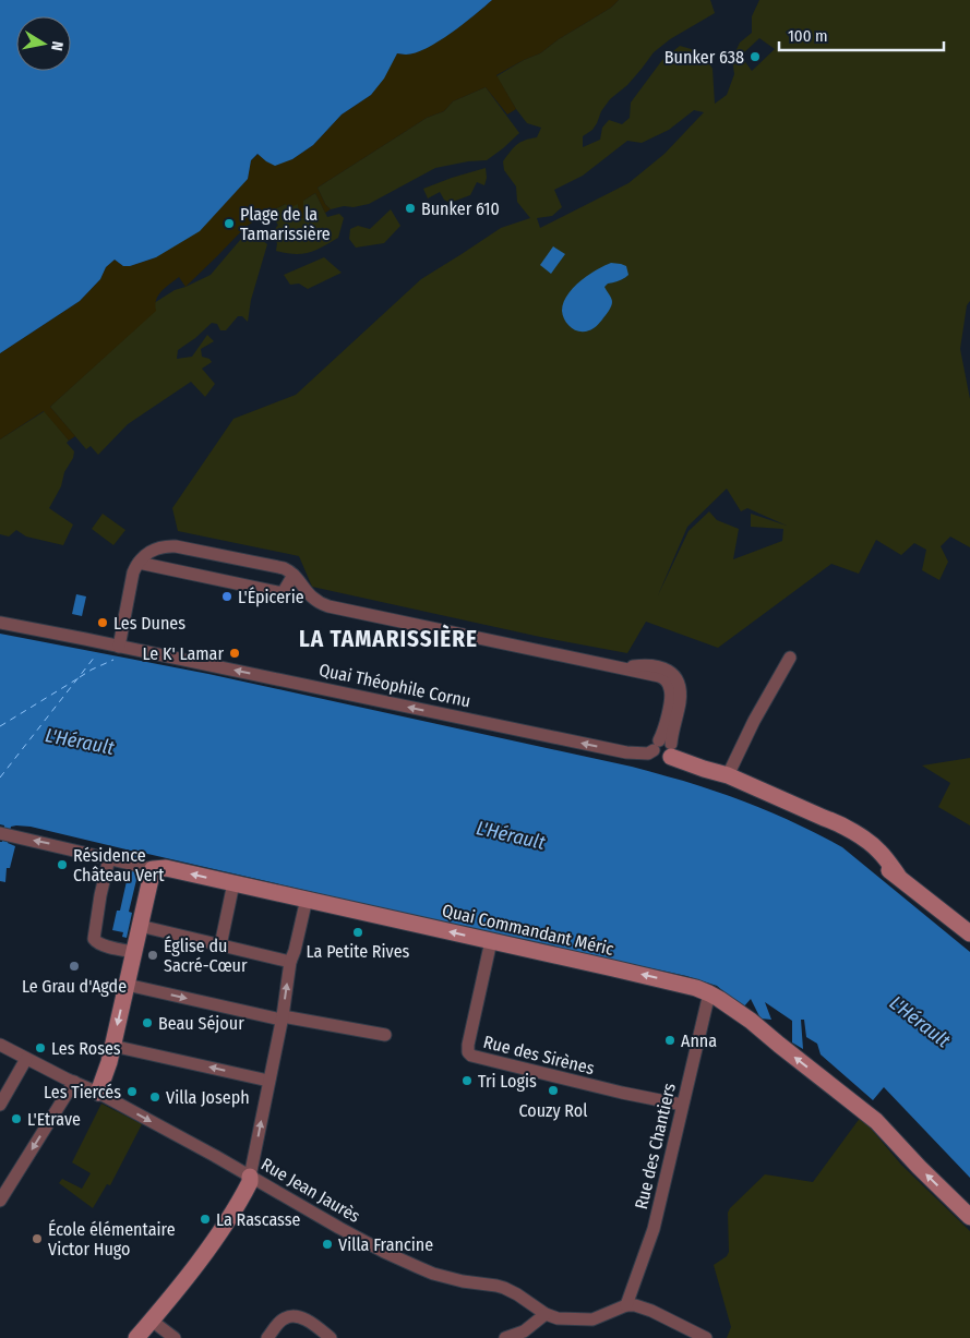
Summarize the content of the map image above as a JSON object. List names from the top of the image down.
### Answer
{
  "streets": {
    "street": [
      "Quai Théophile Cornu",
      "Quai Commandant Méric",
      "Rue des Sirènes",
      "Rue des Chantiers",
      "Rue Jean Jaurès"
    ]
  },
  "crossings": [
    ["Quai Commandant Méric", "Rue des Sirènes"],
    ["Quai Commandant Méric", "Rue des Chantiers"],
    ["Rue des Sirènes", "Rue des Chantiers"],
    ["Rue des Chantiers", "Rue Jean Jaurès"]
  ],
  "one_way": ["Quai Commandant Méric"],
  "districts": ["LA TAMARISSIÈRE"],
  "water": ["L'Hérault"],
  "places": [
    "Bunker 638",
    "Bunker 610",
    "Plage de la Tamarissière",
    "L'Épicerie",
    "Les Dunes",
    "Le K' Lamar",
    "Résidence Château Vert",
    "La Petite Rives",
    "Église du Sacré-Cœur",
    "Le Grau d'Agde",
    "Beau Séjour",
    "Anna",
    "Les Roses",
    "Tri Logis",
    "Couzy Rol",
    "Les Tiercés",
    "Villa Joseph",
    "L'Etrave",
    "La Rascasse",
    "École élémentaire Victor Hugo",
    "Villa Francine"
  ],
  "scale_bar": "100 m",
  "north": "right"
}
